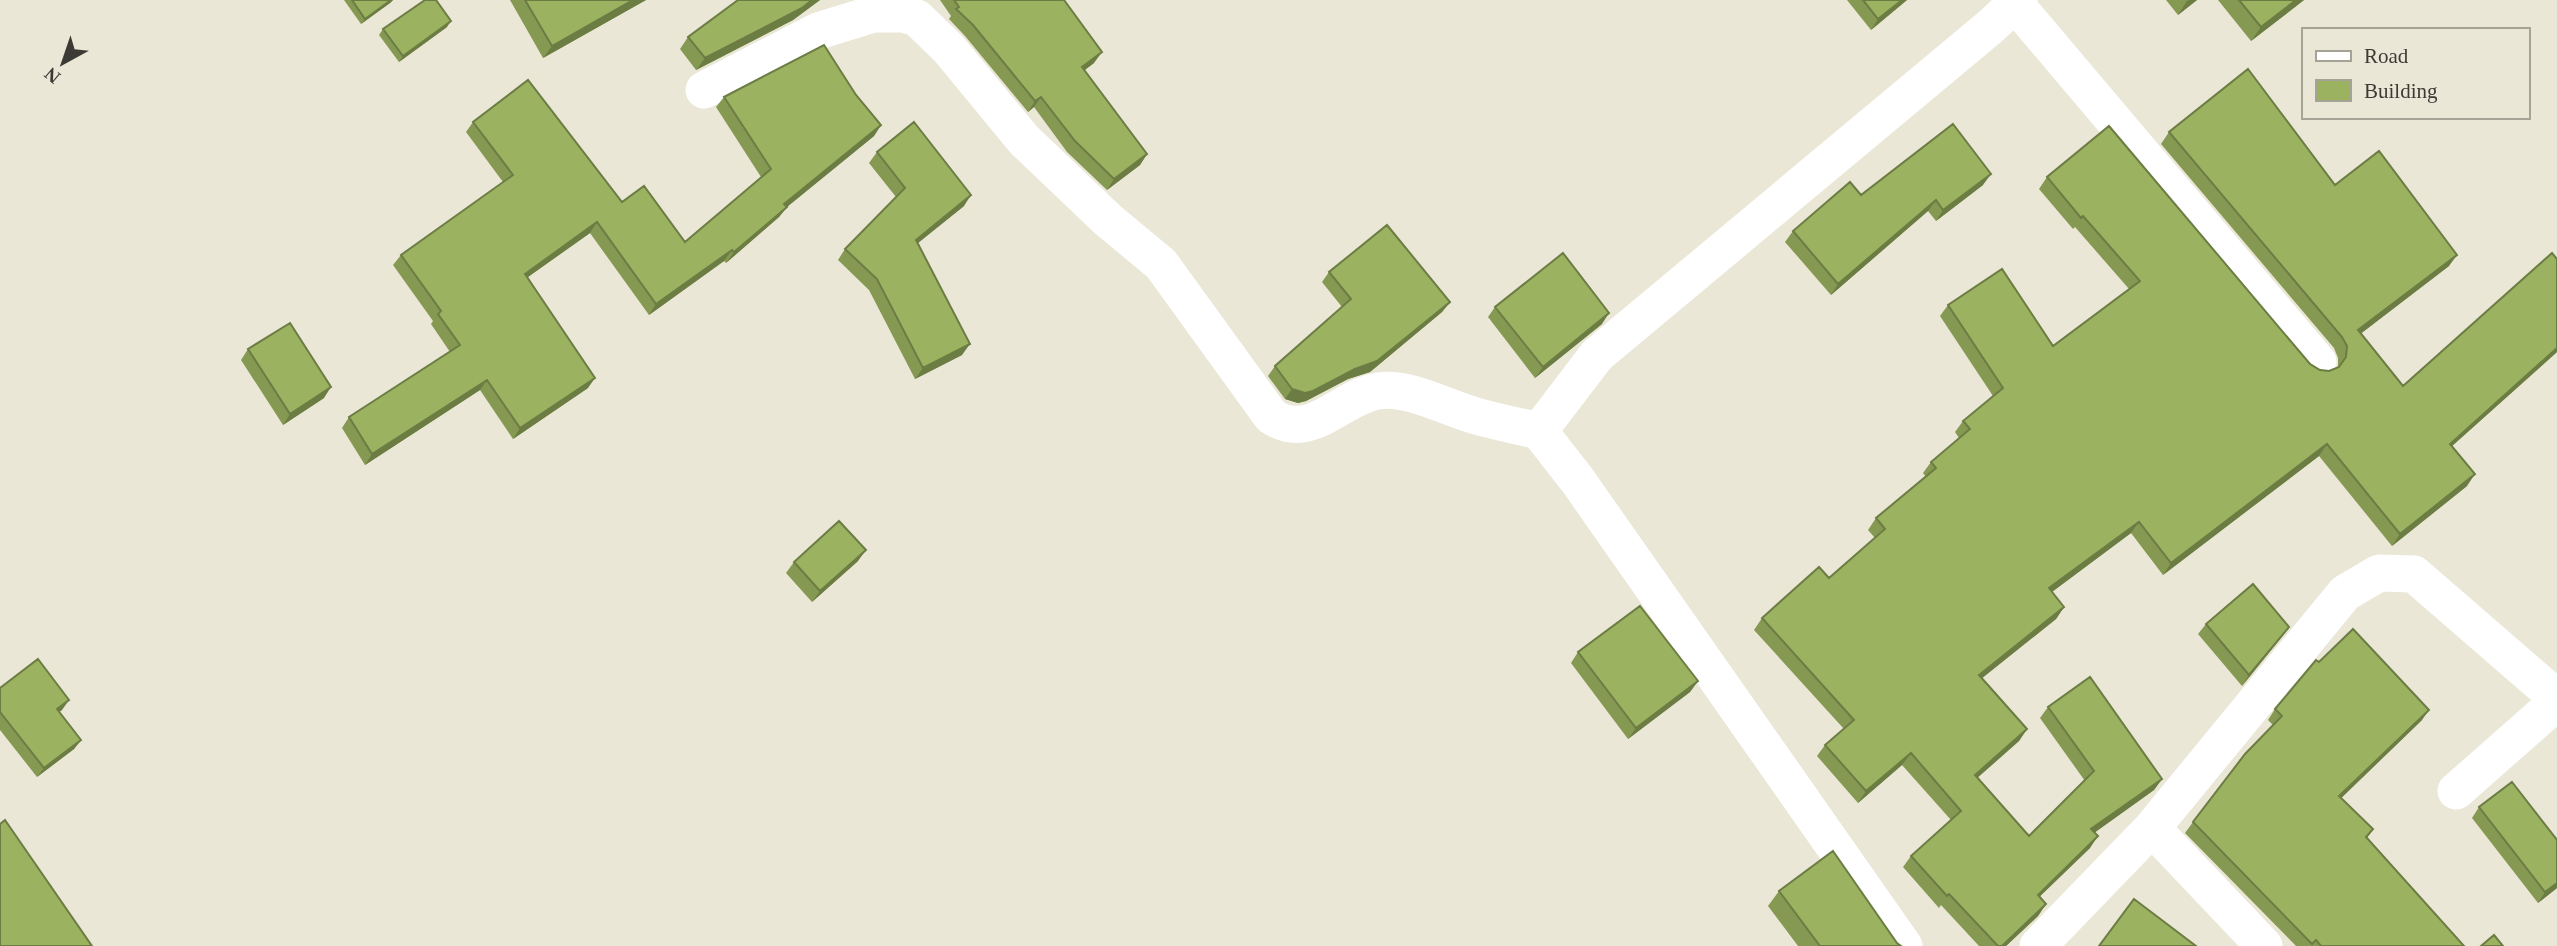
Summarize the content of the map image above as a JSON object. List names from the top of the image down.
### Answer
{
  "legend": ["Road", "Building"],
  "north": "bottom left"
}
